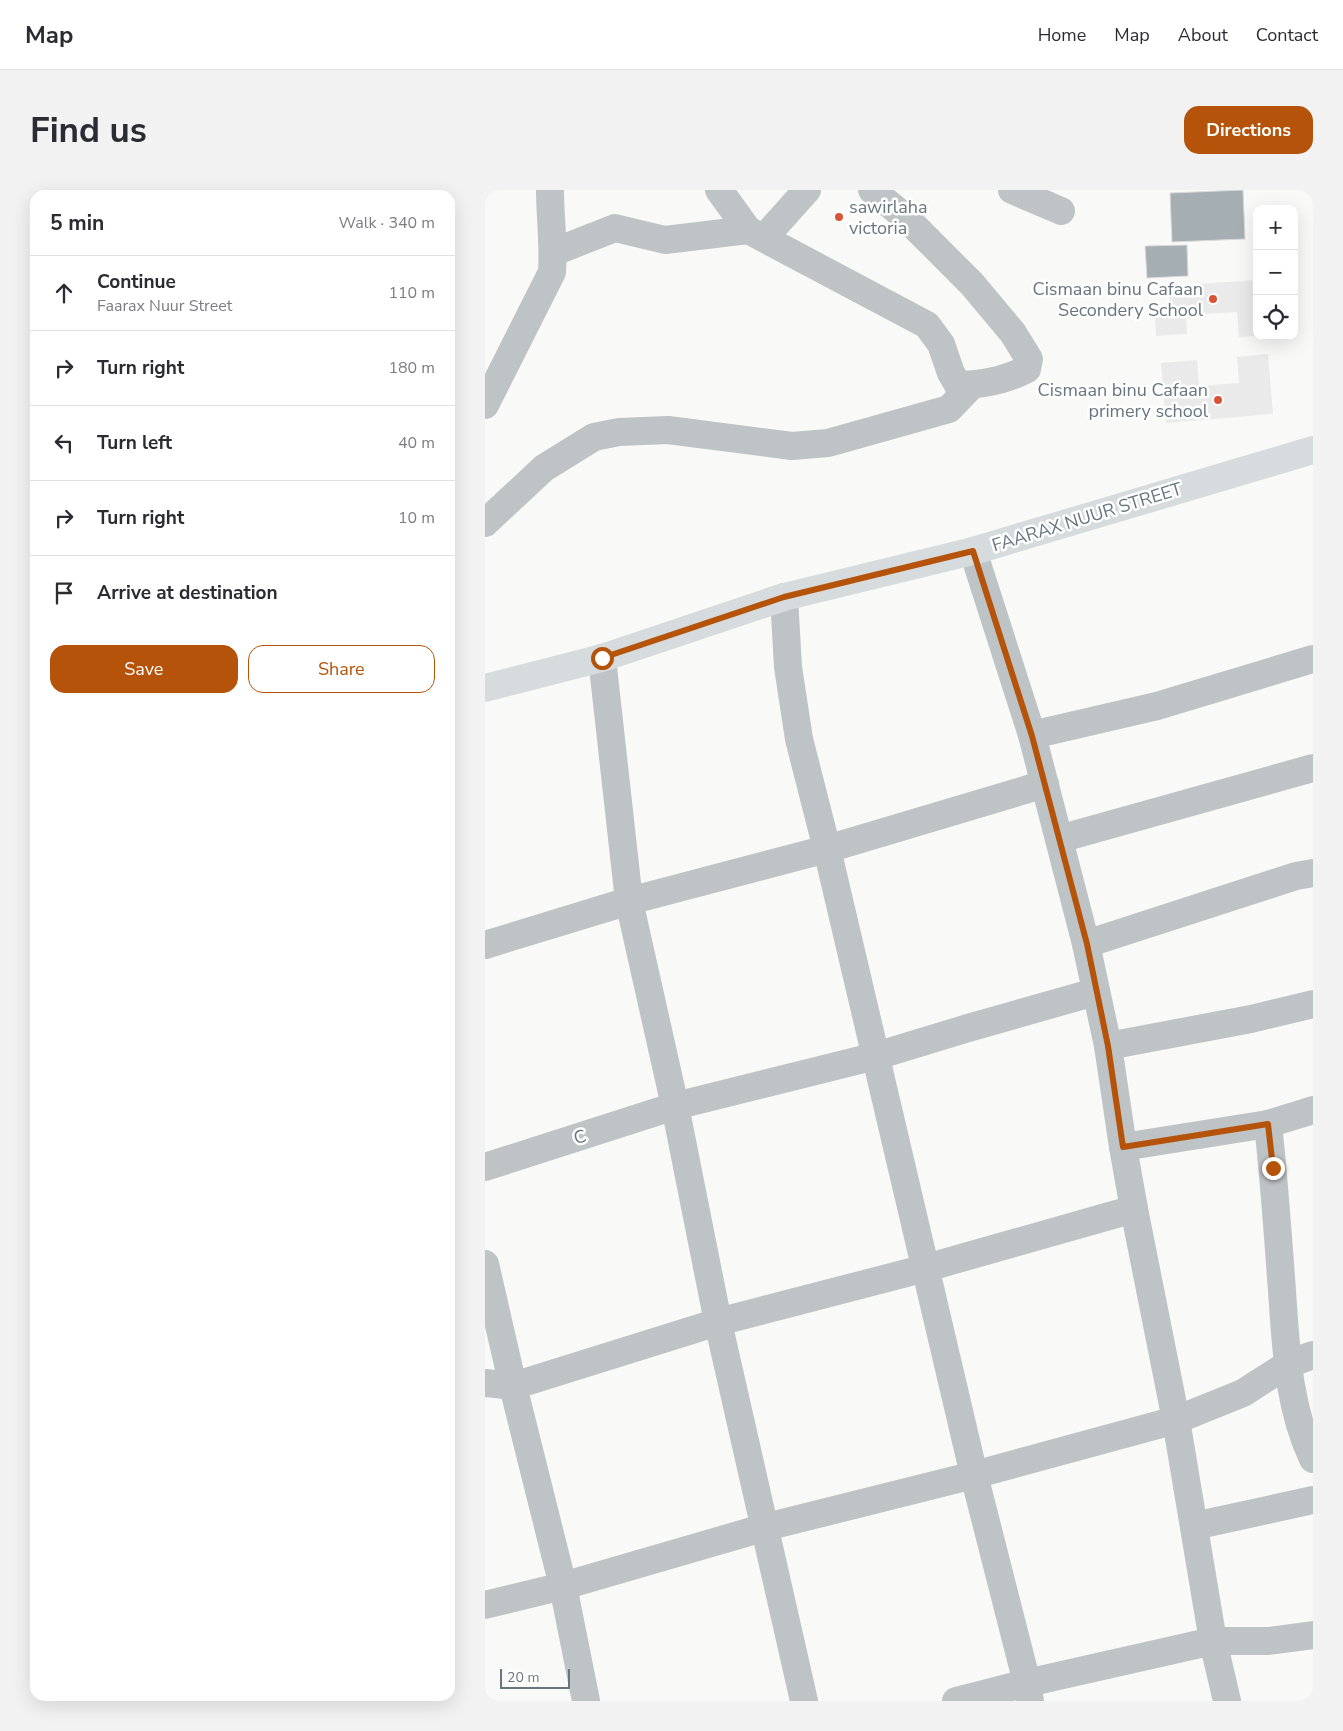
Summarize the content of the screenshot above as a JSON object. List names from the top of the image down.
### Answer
{
  "streets": {
    "main road": ["FAARAX NUUR STREET"],
    "street": ["C"]
  },
  "places": ["sawirlaha victoria", "Cismaan binu Cafaan Secondery School", "Cismaan binu Cafaan primery school"],
  "scale_bar": "20 m",
  "page": {
    "header": "Map",
    "nav": [
      "Home",
      "Map",
      "About",
      "Contact"
    ],
    "buttons": [
      "Directions",
      ["Save", "Share"]
    ],
    "title": "Find us",
    "heading": ["5 min", "Walk · 340 m"],
    "map_buttons": ["+", "−"],
    "list": [
      ["Continue", "Faarax Nuur Street", "110 m"],
      ["Turn right", "180 m"],
      ["Turn left", "40 m"],
      ["Turn right", "10 m"],
      "Arrive at destination"
    ],
    "scale": "20 m"
  }
}
